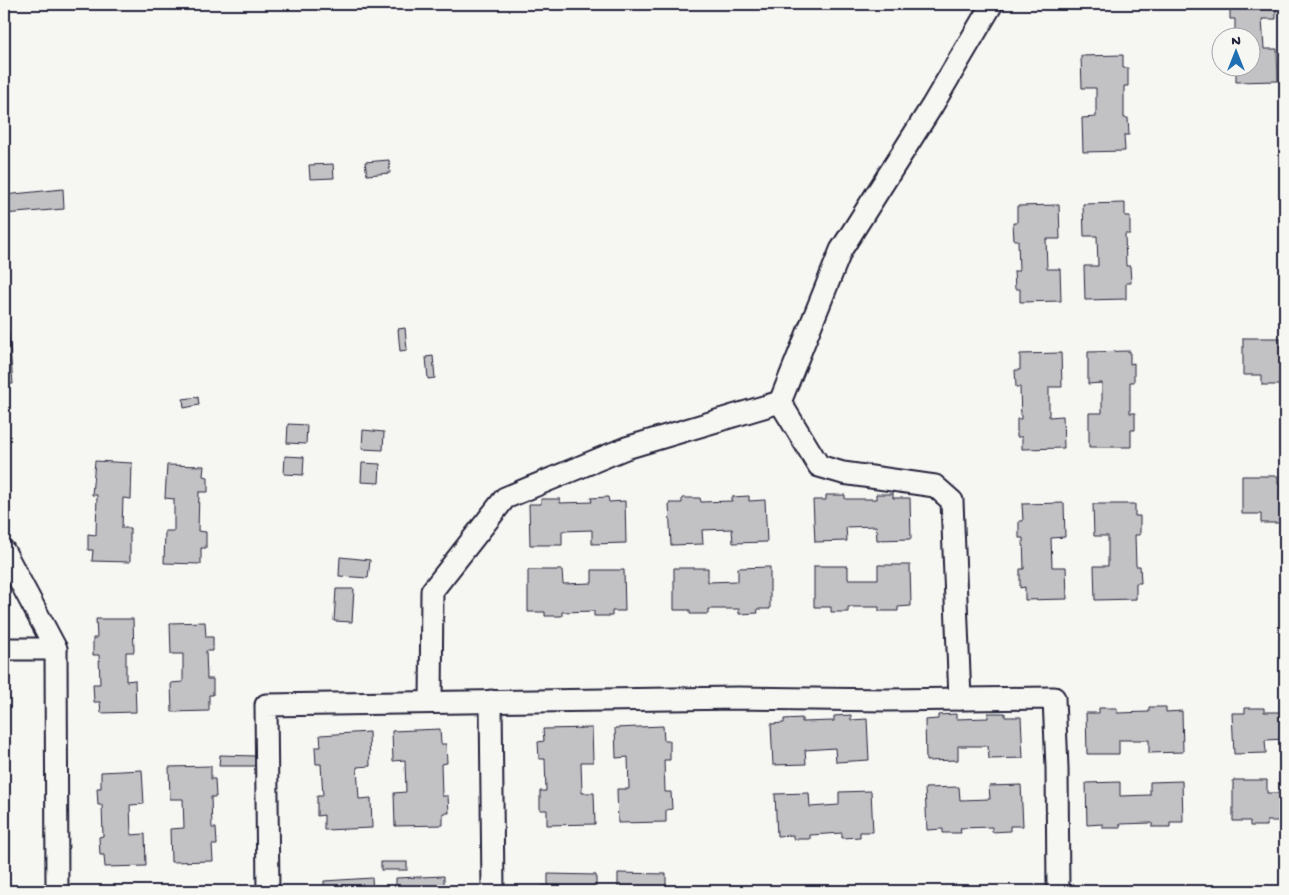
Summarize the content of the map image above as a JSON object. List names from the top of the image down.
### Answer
{
  "north": "top"
}
